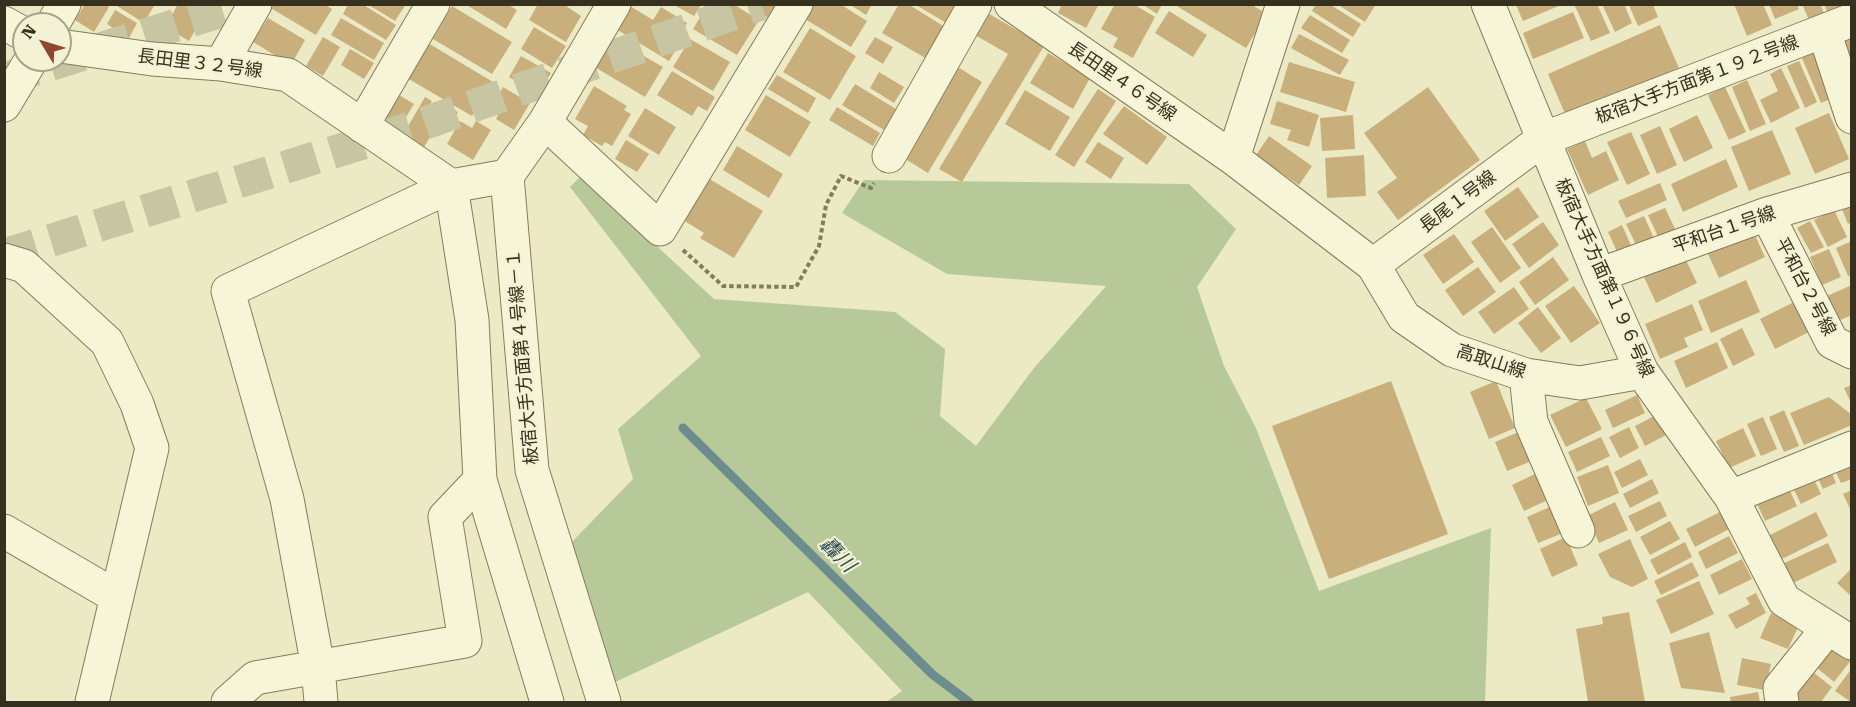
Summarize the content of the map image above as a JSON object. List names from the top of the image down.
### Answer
{
  "streets": {
    "street": [
      "長田里３２号線",
      "板宿大手方面第１９２号線",
      "長田里４６号線",
      "長尾１号線",
      "平和台１号線",
      "板宿大手方面第１９６号線",
      "平和台２号線",
      "板宿大手方面第４号線－１",
      "高取山線"
    ]
  },
  "crossings": [
    ["板宿大手方面第１９２号線", "長尾１号線"],
    ["板宿大手方面第１９２号線", "板宿大手方面第１９６号線"],
    ["長田里４６号線", "高取山線"],
    ["長尾１号線", "板宿大手方面第１９６号線"],
    ["長尾１号線", "高取山線"],
    ["平和台１号線", "板宿大手方面第１９６号線"],
    ["平和台１号線", "平和台２号線"],
    ["板宿大手方面第１９６号線", "高取山線"]
  ],
  "water": ["轟川"],
  "north": "top left"
}
